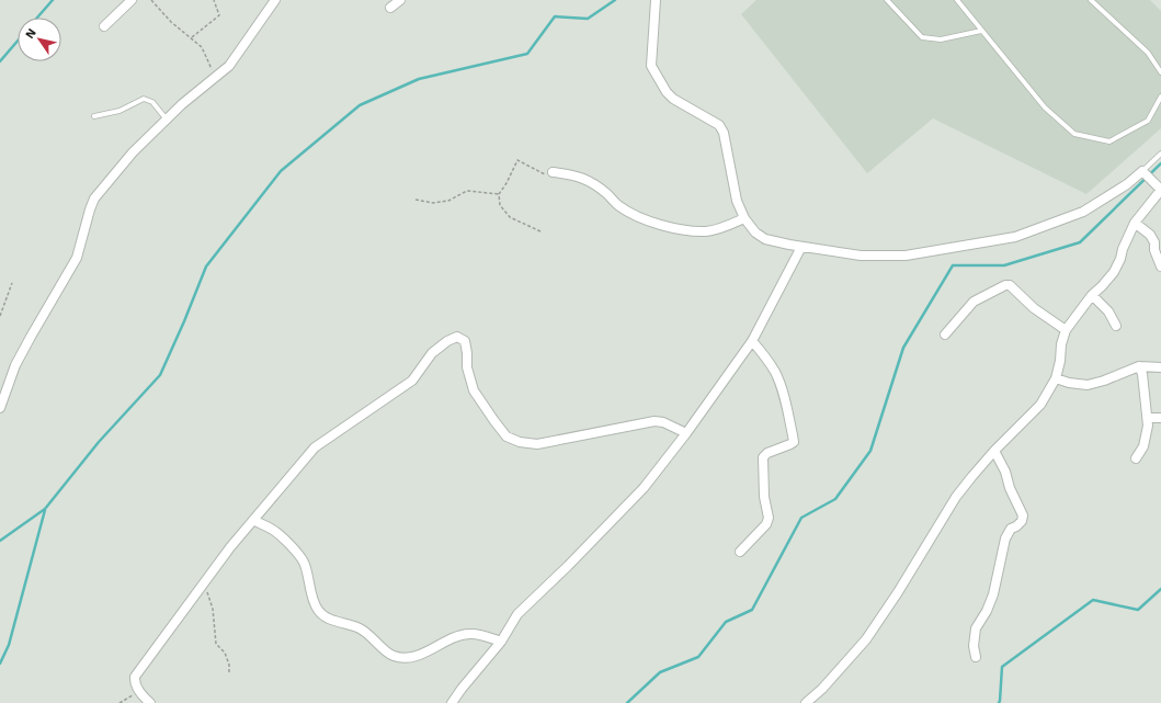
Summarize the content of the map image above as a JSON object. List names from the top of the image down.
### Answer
{
  "north": "top left"
}
